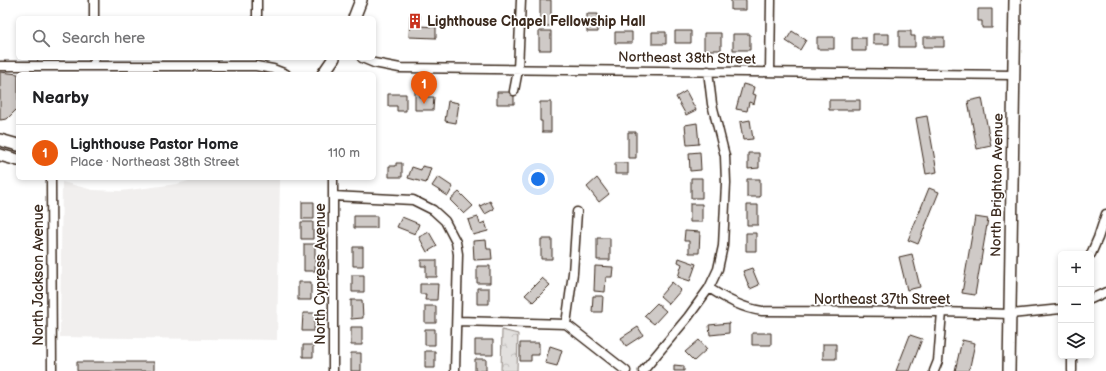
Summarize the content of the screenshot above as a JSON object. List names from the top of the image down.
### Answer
{
  "streets": {
    "main road": ["North Brighton Avenue"],
    "street": [
      "Northeast 38th Street",
      "North Cypress Avenue",
      "North Jackson Avenue",
      "Northeast 37th Street"
    ]
  },
  "crossings": [
    ["Northeast 38th Street", "North Brighton Avenue"],
    ["North Brighton Avenue", "Northeast 37th Street"]
  ],
  "places": {
    "building": ["Lighthouse Chapel Fellowship Hall"]
  },
  "page": {
    "search": "Search here",
    "pins": "1",
    "heading": "Nearby",
    "list": [
      {
        "mark": "1",
        "name": "Lighthouse Pastor Home",
        "note": "Place · Northeast 38th Street",
        "value": "110 m"
      }
    ],
    "map_buttons": ["+", "−"]
  }
}
